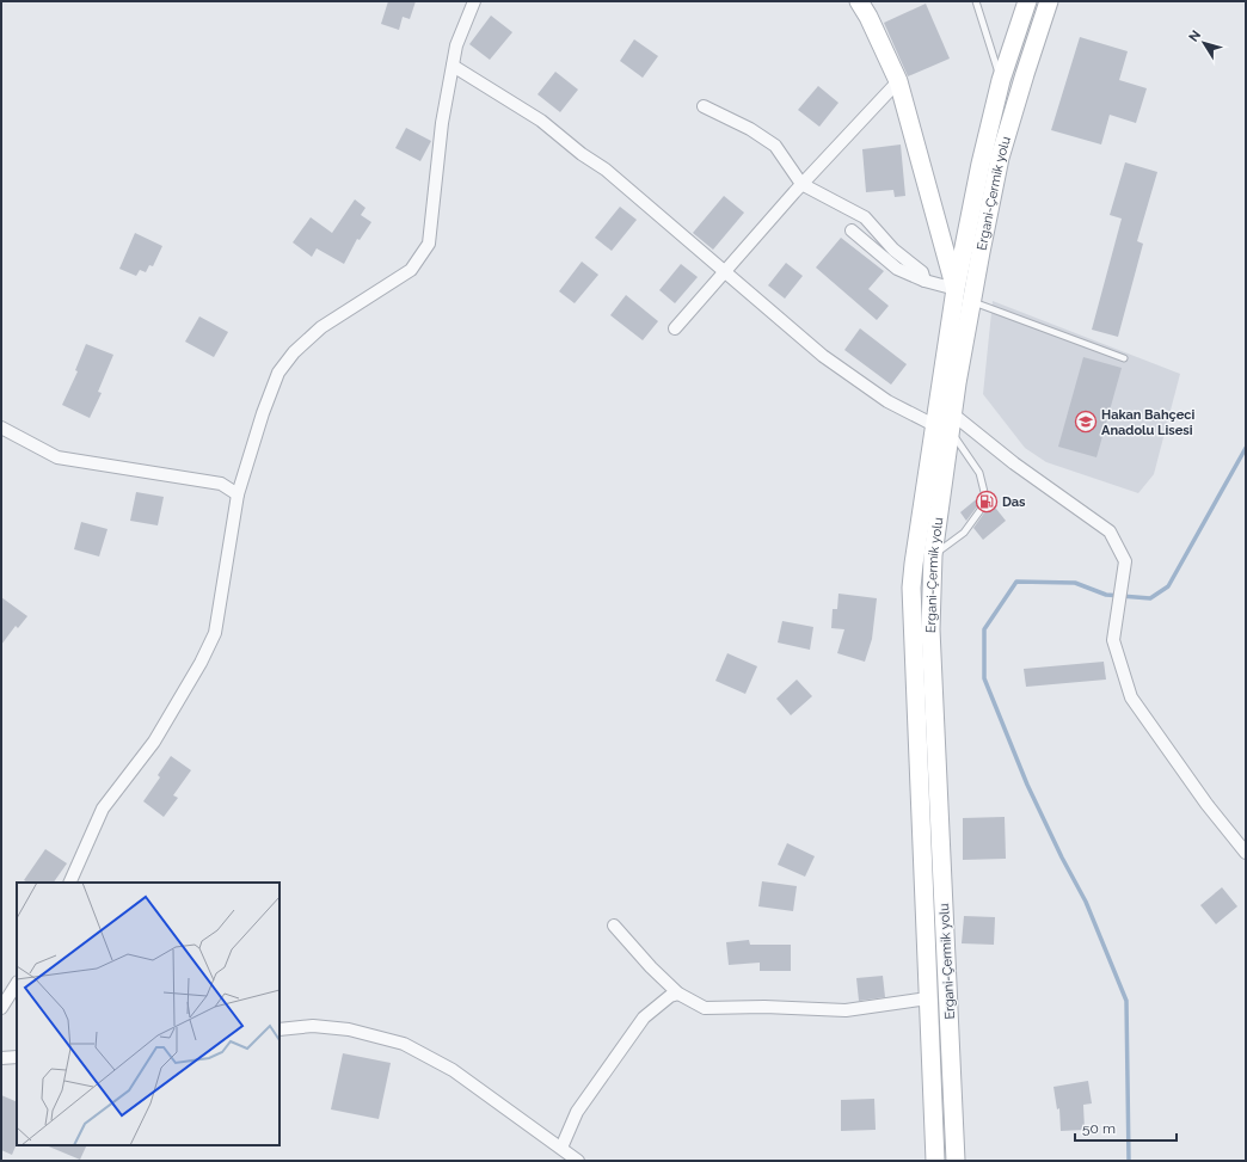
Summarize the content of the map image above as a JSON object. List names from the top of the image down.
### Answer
{
  "streets": {
    "main road": ["Ergani-Çermik yolu"]
  },
  "places": {
    "school or university": ["Hakan Bahçeci Anadolu Lisesi"],
    "fuel station": ["Das"]
  },
  "scale_bar": "50 m",
  "north": "top left"
}
